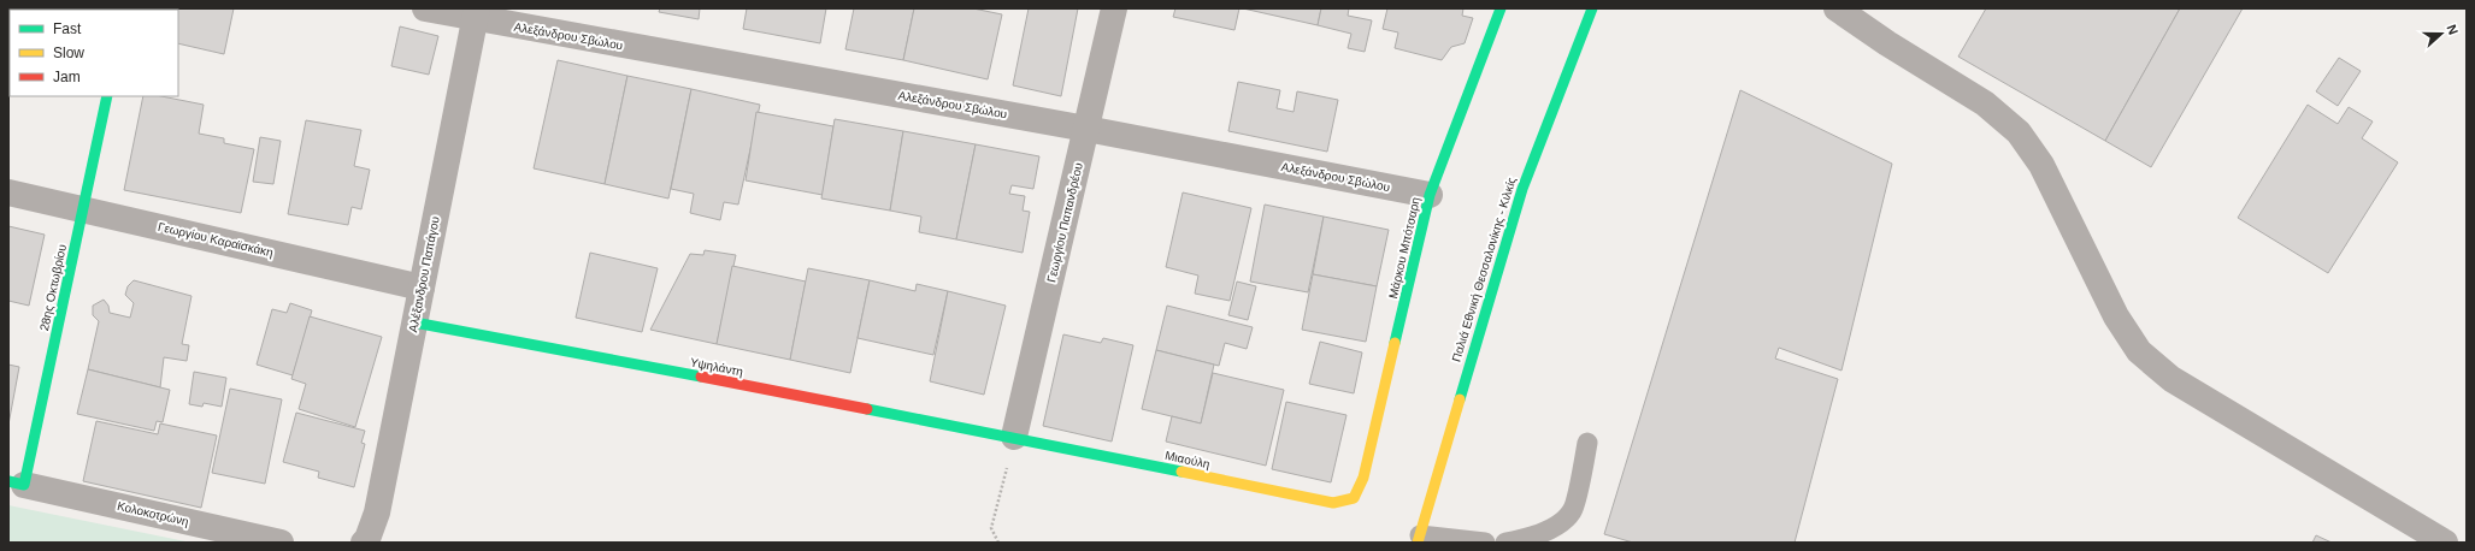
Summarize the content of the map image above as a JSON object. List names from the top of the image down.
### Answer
{
  "streets": {
    "street": [
      "Αλεξάνδρου Σβώλου",
      "Γεωργίου Παπανδρέου",
      "Γεωργίου Καραϊσκάκη",
      "Μάρκου Μπότσαρη",
      "Παλιά Εθνική Θεσσαλονίκης - Κιλκίς",
      "Αλέξανδρου Παπάγου",
      "28ης Οκτωβρίου",
      "Υψηλάντη",
      "Μιαούλη",
      "Κολοκοτρώνη"
    ]
  },
  "crossings": [
    ["Αλεξάνδρου Σβώλου", "Γεωργίου Παπανδρέου"],
    ["Αλεξάνδρου Σβώλου", "Μάρκου Μπότσαρη"],
    ["Αλεξάνδρου Σβώλου", "Αλέξανδρου Παπάγου"],
    ["Γεωργίου Παπανδρέου", "Υψηλάντη"],
    ["Γεωργίου Παπανδρέου", "Μιαούλη"],
    ["Γεωργίου Καραϊσκάκη", "Αλέξανδρου Παπάγου"],
    ["Γεωργίου Καραϊσκάκη", "28ης Οκτωβρίου"],
    ["Μάρκου Μπότσαρη", "Μιαούλη"],
    ["Αλέξανδρου Παπάγου", "Υψηλάντη"],
    ["28ης Οκτωβρίου", "Κολοκοτρώνη"],
    ["Υψηλάντη", "Μιαούλη"]
  ],
  "legend": ["Fast", "Slow", "Jam"],
  "north": "right"
}
